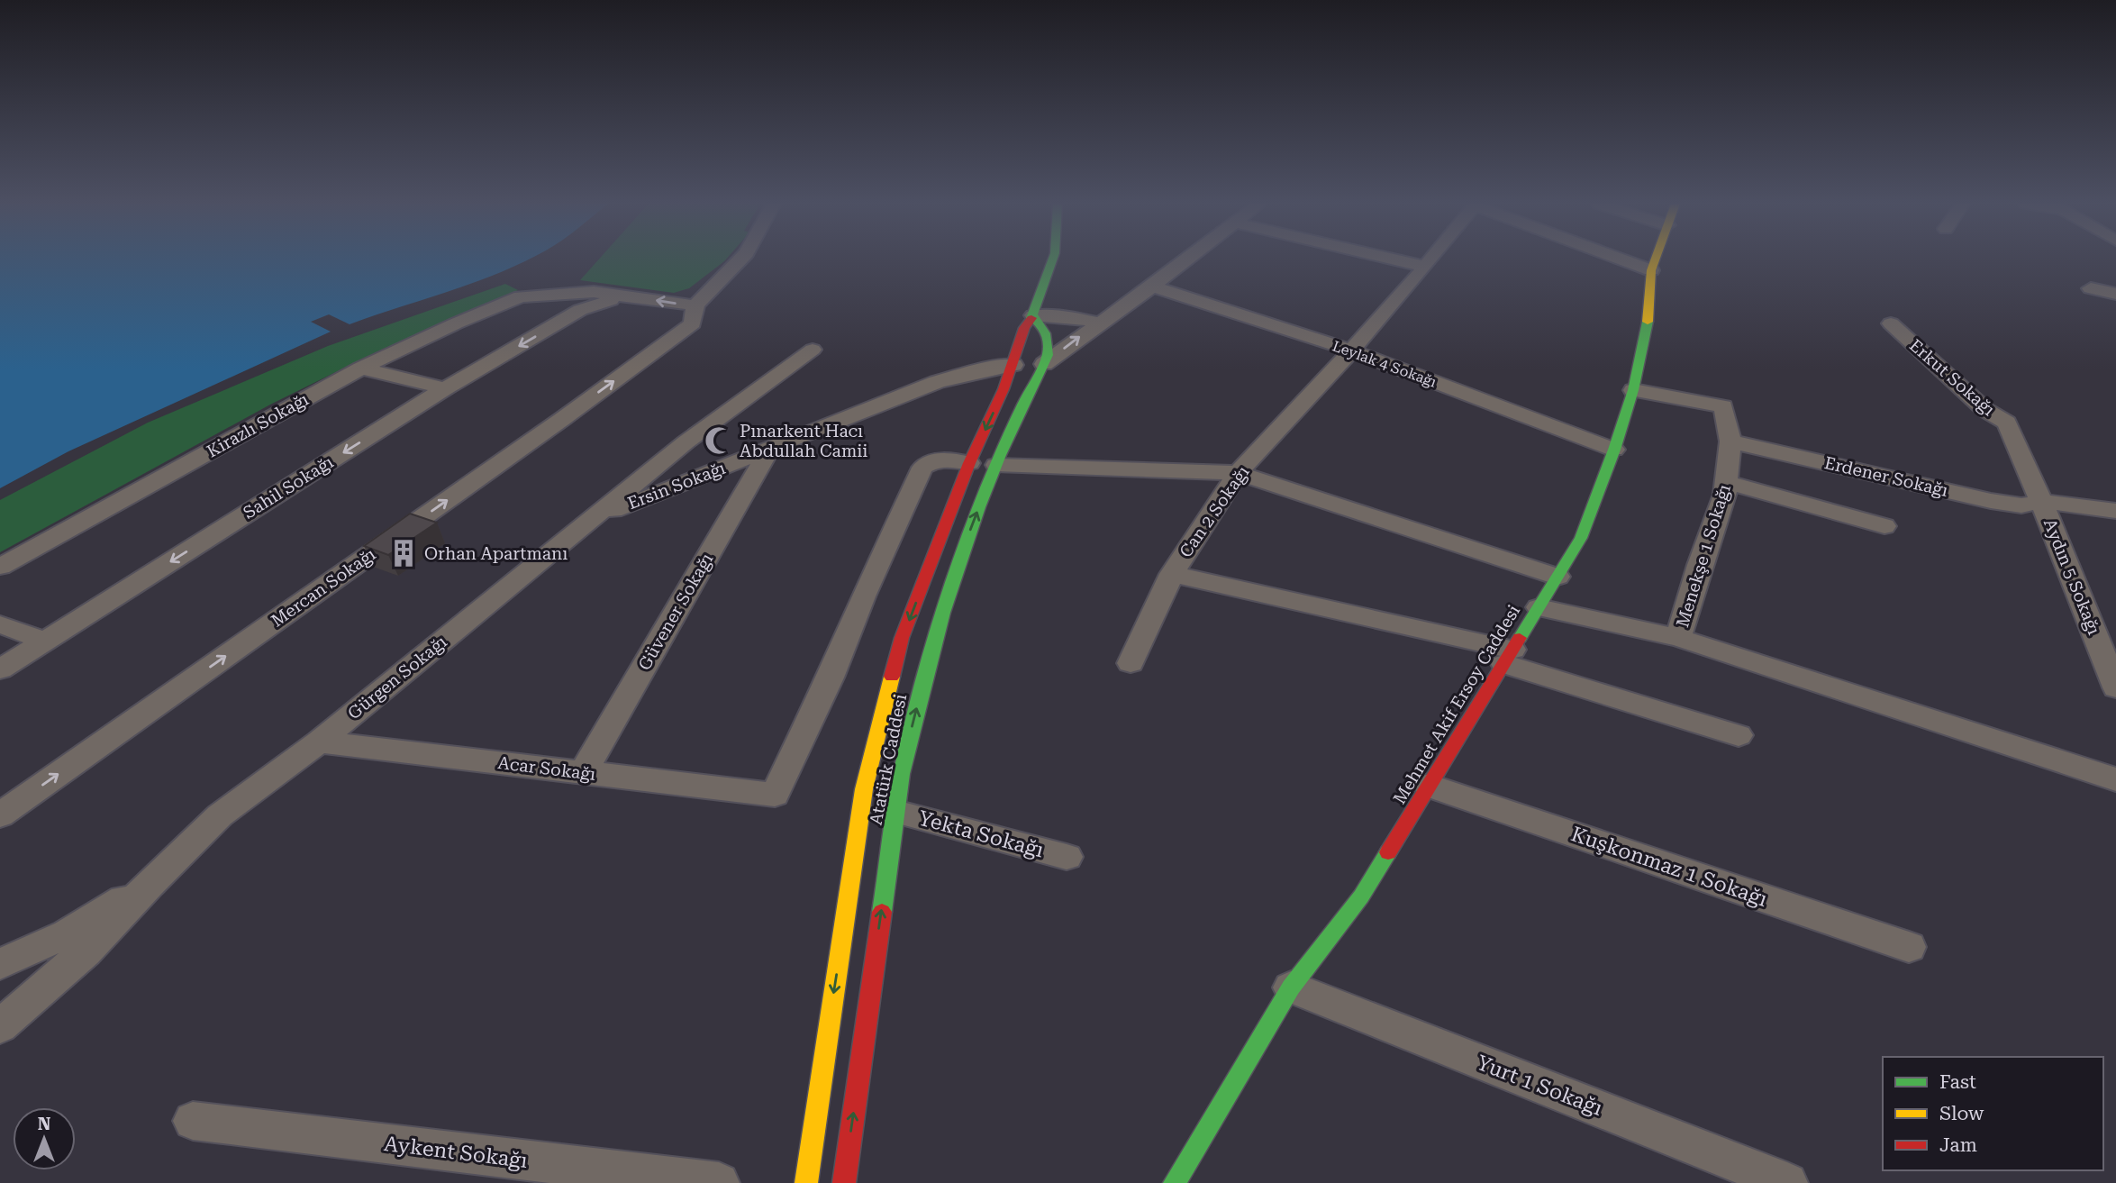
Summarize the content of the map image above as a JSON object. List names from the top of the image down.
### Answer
{
  "streets": {
    "main road": ["Mehmet Akif Ersoy Caddesi", "Atatürk Caddesi"],
    "street": [
      "Leylak 4 Sokağı",
      "Erkut Sokağı",
      "Kirazlı Sokağı",
      "Erdener Sokağı",
      "Ersin Sokağı",
      "Sahil Sokağı",
      "Can 2 Sokağı",
      "Menekşe 1 Sokağı",
      "Aydın 5 Sokağı",
      "Mercan Sokağı",
      "Güvener Sokağı",
      "Gürgen Sokağı",
      "Acar Sokağı",
      "Yekta Sokağı",
      "Kuşkonmaz 1 Sokağı",
      "Yurt 1 Sokağı",
      "Aykent Sokağı"
    ]
  },
  "crossings": [
    ["Leylak 4 Sokağı", "Can 2 Sokağı"],
    ["Leylak 4 Sokağı", "Mehmet Akif Ersoy Caddesi"],
    ["Erkut Sokağı", "Erdener Sokağı"],
    ["Erkut Sokağı", "Aydın 5 Sokağı"],
    ["Erdener Sokağı", "Menekşe 1 Sokağı"],
    ["Erdener Sokağı", "Aydın 5 Sokağı"],
    ["Ersin Sokağı", "Güvener Sokağı"],
    ["Ersin Sokağı", "Gürgen Sokağı"],
    ["Ersin Sokağı", "Atatürk Caddesi"],
    ["Menekşe 1 Sokağı", "Mehmet Akif Ersoy Caddesi"],
    ["Güvener Sokağı", "Acar Sokağı"],
    ["Gürgen Sokağı", "Acar Sokağı"],
    ["Mehmet Akif Ersoy Caddesi", "Kuşkonmaz 1 Sokağı"],
    ["Mehmet Akif Ersoy Caddesi", "Yurt 1 Sokağı"],
    ["Atatürk Caddesi", "Acar Sokağı"],
    ["Atatürk Caddesi", "Yekta Sokağı"]
  ],
  "one_way": ["Sahil Sokağı", "Mercan Sokağı"],
  "places": {
    "mosque": ["Pınarkent Hacı Abdullah Camii"],
    "building": ["Orhan Apartmanı"]
  },
  "legend": ["Fast", "Slow", "Jam"],
  "north": "top"
}
